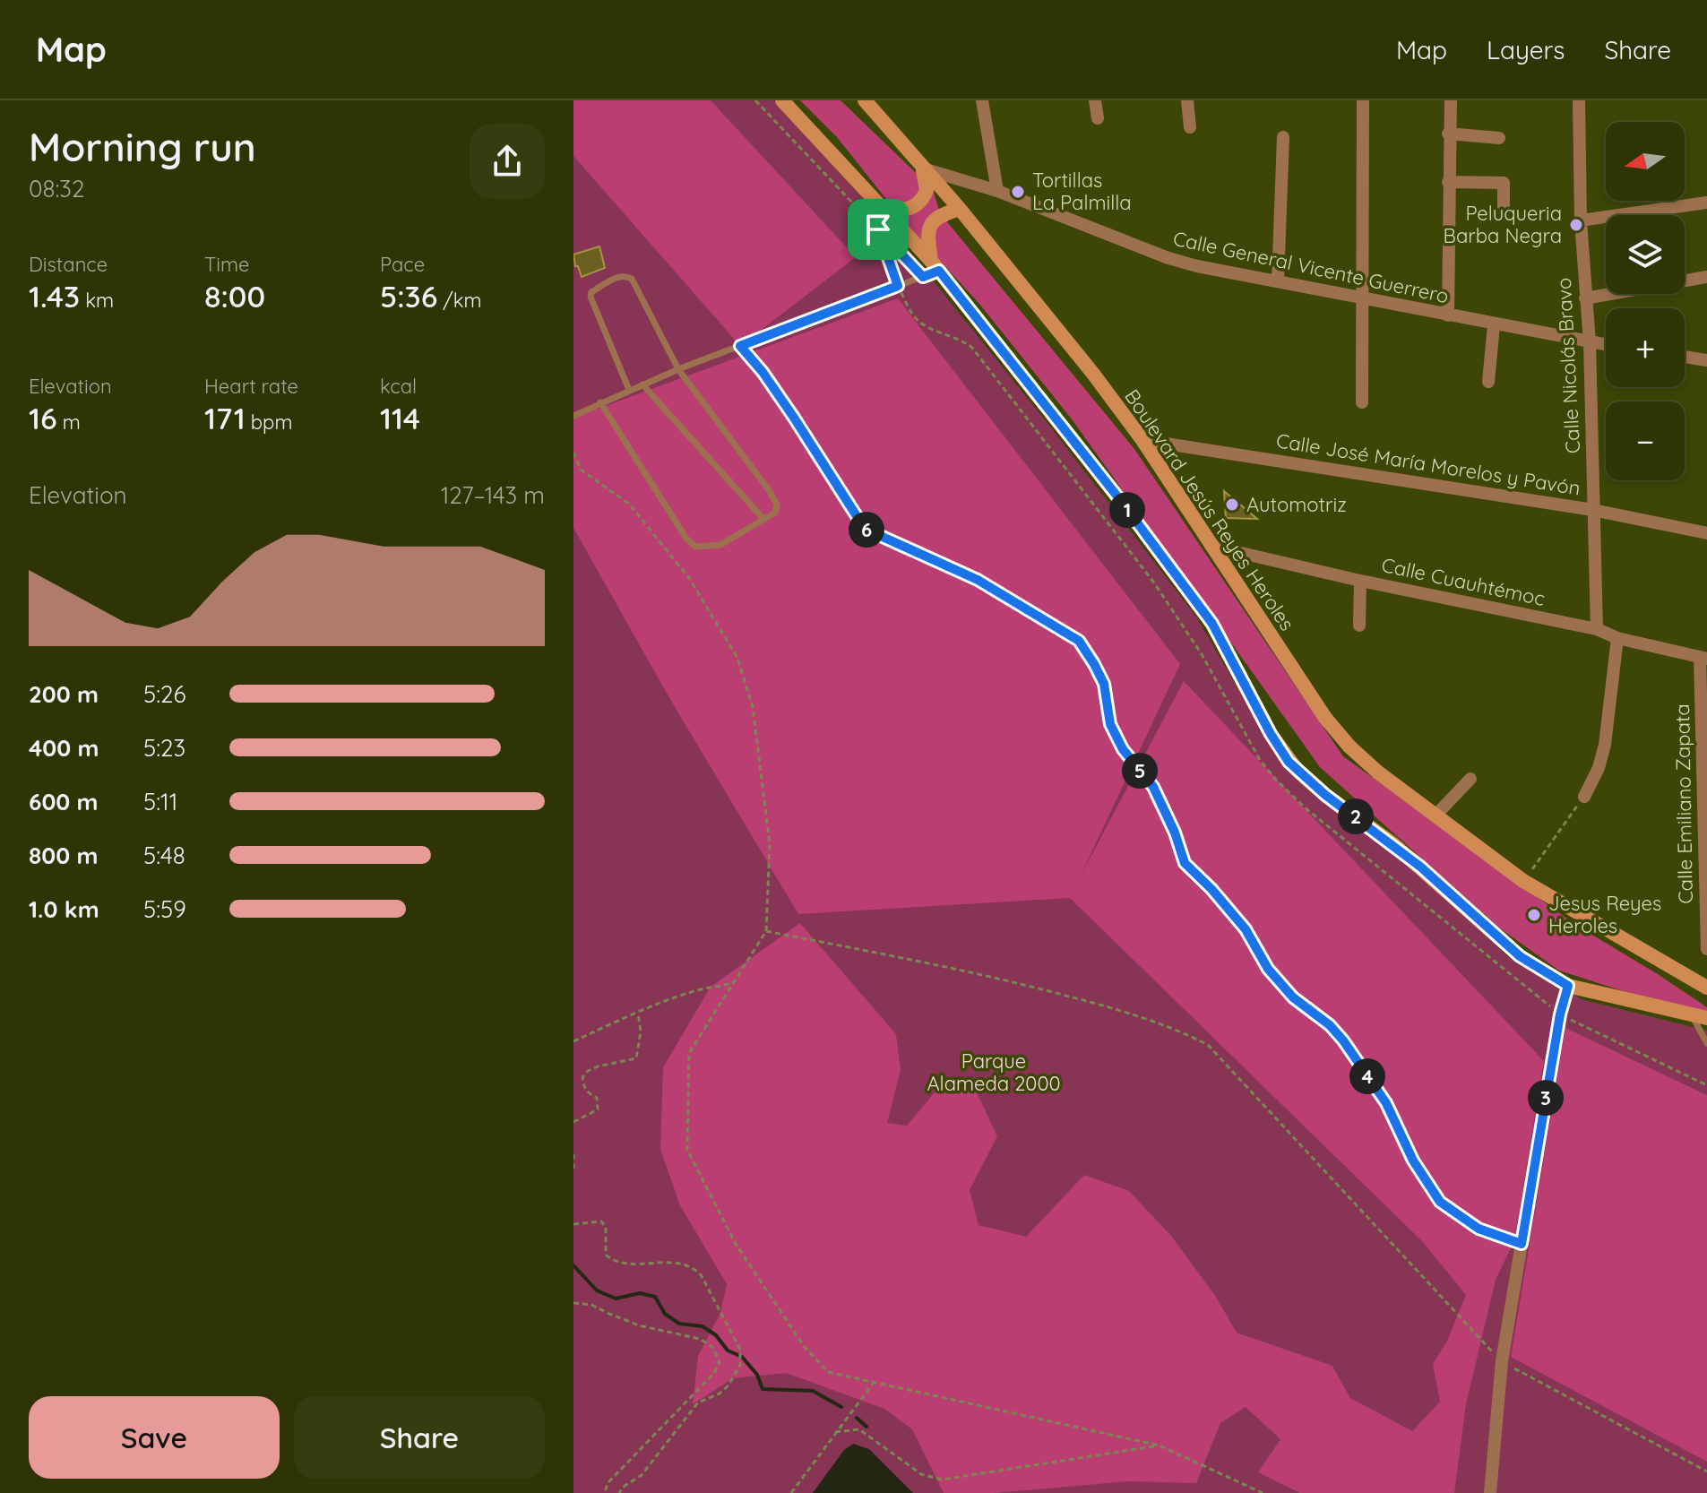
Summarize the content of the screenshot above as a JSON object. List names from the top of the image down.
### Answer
{
  "streets": {
    "main road": ["Boulevard Jesús Reyes Heroles"],
    "street": [
      "Calle General Vicente Guerrero",
      "Calle Nicolás Bravo",
      "Calle José María Morelos y Pavón",
      "Calle Cuauhtémoc",
      "Calle Emiliano Zapata"
    ]
  },
  "crossings": [
    ["Calle General Vicente Guerrero", "Calle Nicolás Bravo"],
    ["Calle General Vicente Guerrero", "Boulevard Jesús Reyes Heroles"],
    ["Calle Nicolás Bravo", "Calle José María Morelos y Pavón"],
    ["Calle Nicolás Bravo", "Calle Cuauhtémoc"],
    ["Calle José María Morelos y Pavón", "Boulevard Jesús Reyes Heroles"],
    ["Boulevard Jesús Reyes Heroles", "Calle Cuauhtémoc"],
    ["Calle Cuauhtémoc", "Calle Emiliano Zapata"]
  ],
  "parks": ["Parque Alameda 2000"],
  "places": [
    "Tortillas La Palmilla",
    "Peluqueria Barba Negra",
    "Automotriz",
    "Jesus Reyes Heroles"
  ],
  "north": "left",
  "page": {
    "header": "Map",
    "nav": ["Map", "Layers", "Share"],
    "heading": ["Morning run", "08:32"],
    "map_buttons": ["+", "−"],
    "stats": [
      ["Distance", "1.43 km"],
      ["Time", "8:00"],
      ["Pace", "5:36 /km"],
      ["Elevation", "16 m"],
      ["Heart rate", "171 bpm"],
      ["kcal", "114"]
    ],
    "chart": ["Elevation", "127–143 m"],
    "pins": [
      "1",
      "6",
      "5",
      "2",
      "4",
      "3"
    ],
    "list": [
      {
        "name": "200 m",
        "note": "5:26"
      },
      {
        "name": "400 m",
        "note": "5:23"
      },
      {
        "name": "600 m",
        "note": "5:11"
      },
      {
        "name": "800 m",
        "note": "5:48"
      },
      {
        "name": "1.0 km",
        "note": "5:59"
      }
    ],
    "buttons": ["Save", "Share"]
  }
}
